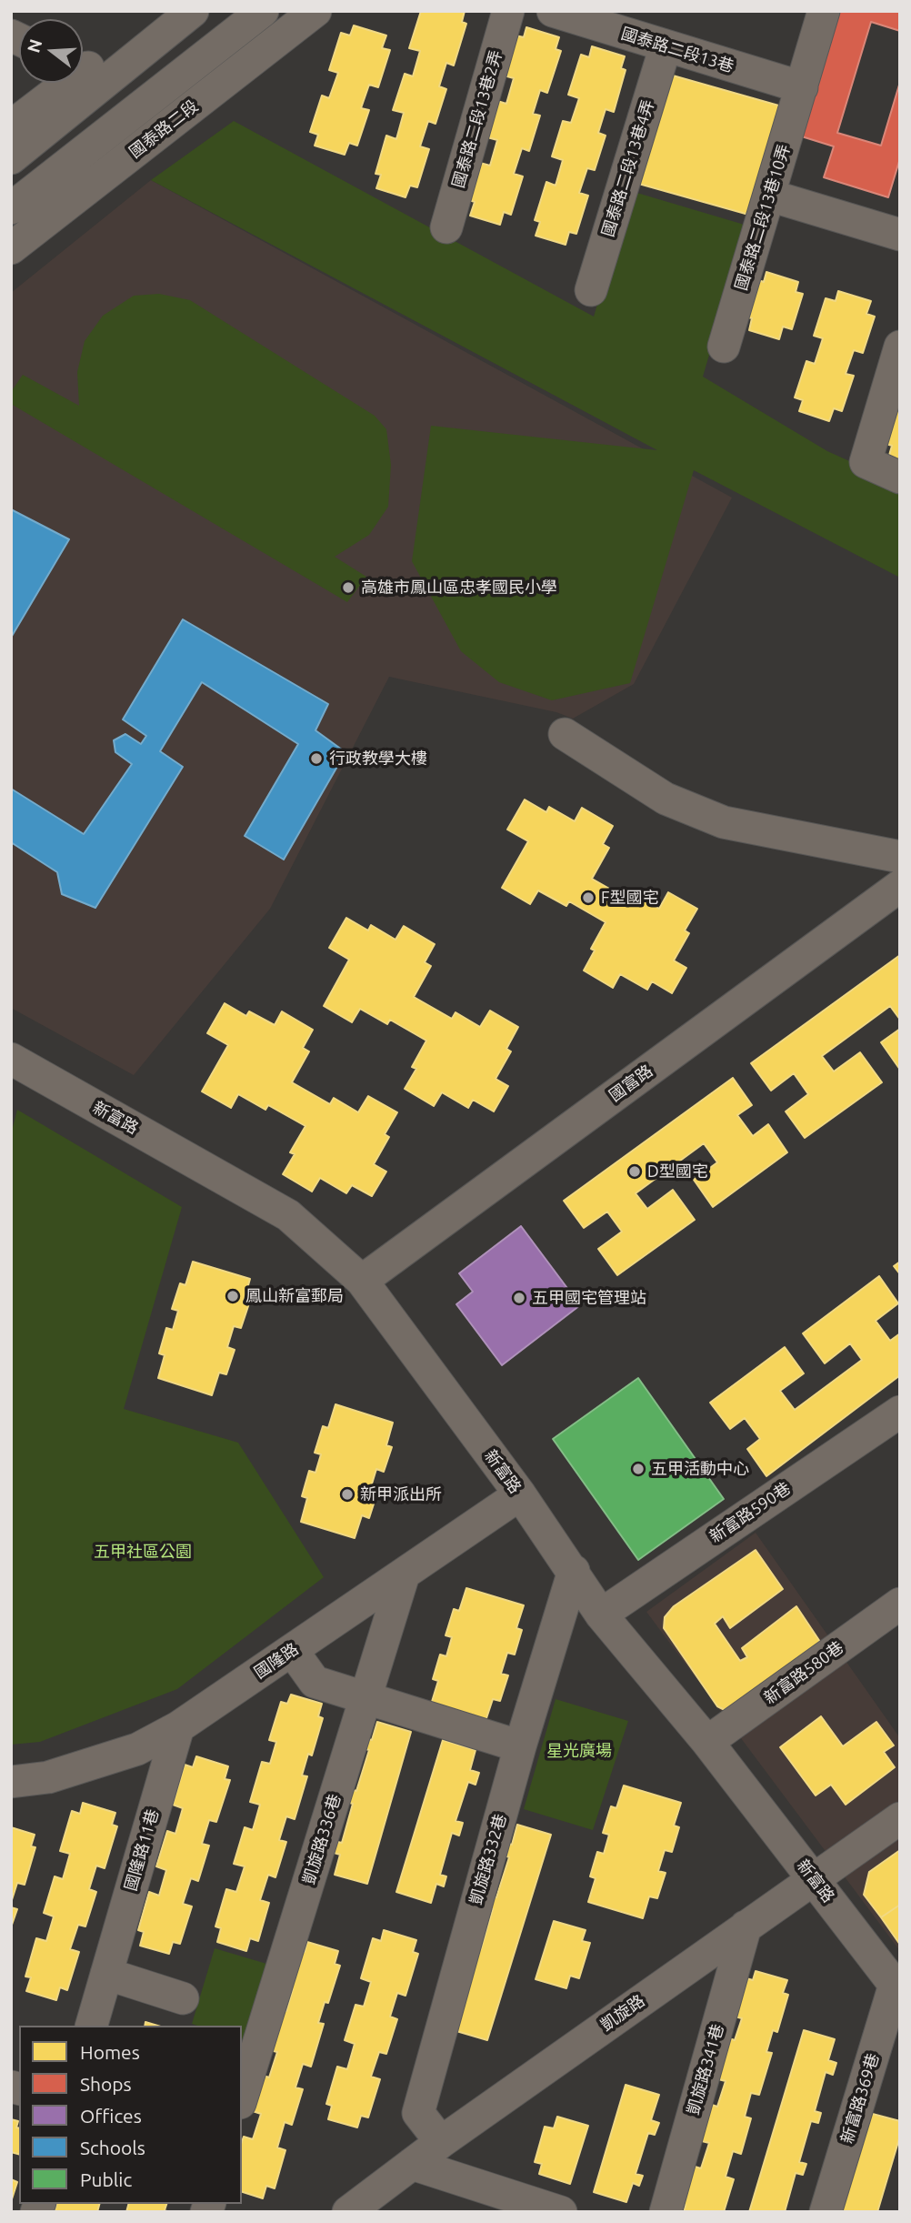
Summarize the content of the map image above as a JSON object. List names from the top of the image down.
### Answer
{
  "streets": {
    "street": [
      "國泰路二段13巷",
      "國泰路二段13巷2弄",
      "國泰路二段",
      "國泰路二段13巷4弄",
      "國泰路二段13巷10弄",
      "國富路",
      "新富路",
      "新富路590巷",
      "國隆路",
      "新富路580巷",
      "凱旋路336巷",
      "國隆路11巷",
      "凱旋路332巷",
      "凱旋路",
      "凱旋路341巷",
      "新富路369巷"
    ]
  },
  "crossings": [
    ["國泰路二段13巷", "國泰路二段13巷4弄"],
    ["國泰路二段13巷", "國泰路二段13巷10弄"],
    ["國富路", "新富路"],
    ["新富路", "新富路590巷"],
    ["新富路", "國隆路"],
    ["新富路", "新富路580巷"],
    ["新富路", "凱旋路332巷"],
    ["新富路", "凱旋路"],
    ["新富路", "新富路369巷"],
    ["國隆路", "凱旋路336巷"],
    ["國隆路", "國隆路11巷"],
    ["凱旋路332巷", "凱旋路"],
    ["凱旋路", "凱旋路341巷"]
  ],
  "parks": ["五甲社區公園", "星光廣場"],
  "places": [
    "高雄市鳳山區忠孝國民小學",
    "行政教學大樓",
    "F型國宅",
    "D型國宅",
    "鳳山新富郵局",
    "五甲國宅管理站",
    "五甲活動中心",
    "新甲派出所"
  ],
  "legend": [
    "Homes",
    "Shops",
    "Offices",
    "Schools",
    "Public"
  ],
  "north": "left"
}
